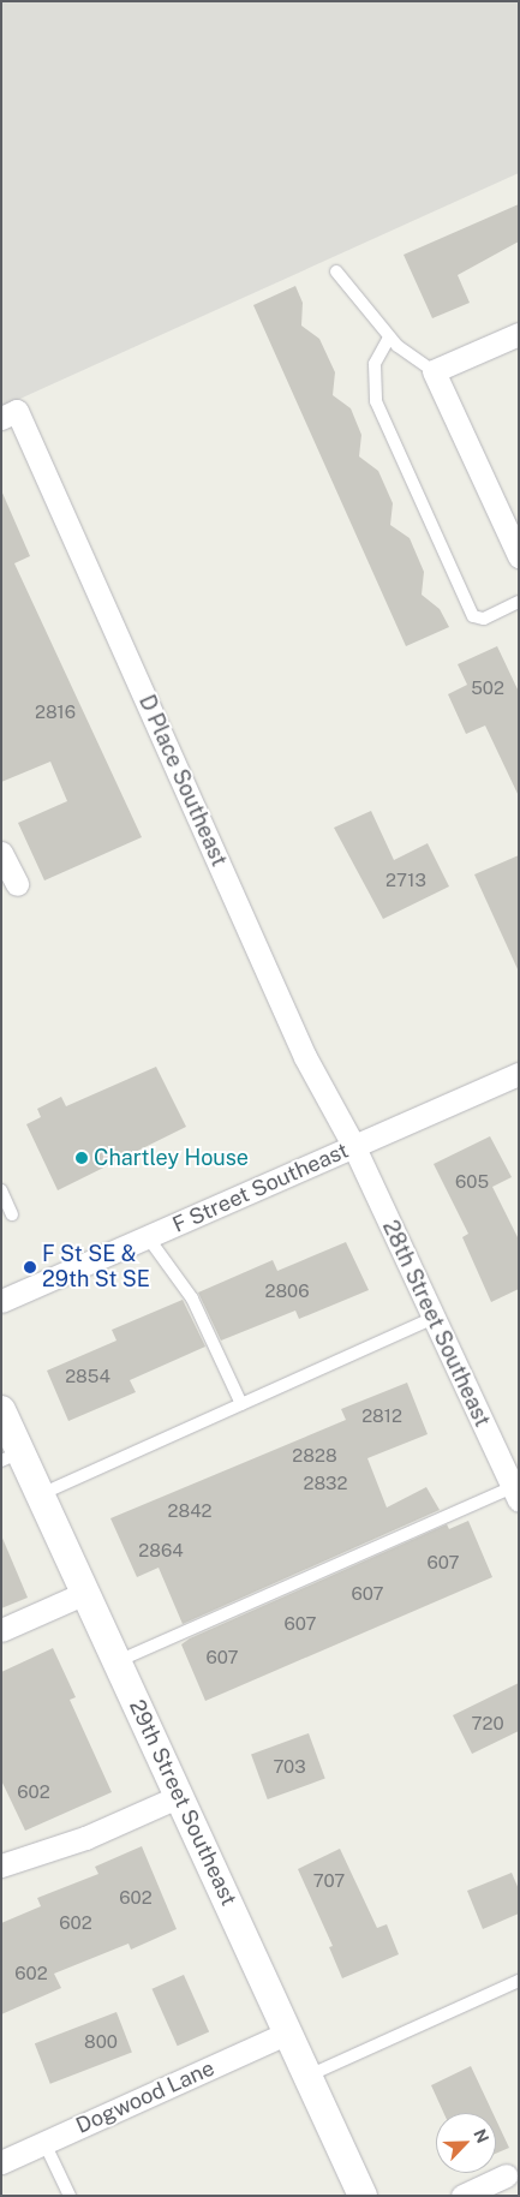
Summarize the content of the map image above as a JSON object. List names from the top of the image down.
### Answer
{
  "streets": {
    "street": [
      "D Place Southeast",
      "F Street Southeast",
      "28th Street Southeast",
      "29th Street Southeast",
      "Dogwood Lane"
    ]
  },
  "crossings": [
    ["D Place Southeast", "F Street Southeast"],
    ["D Place Southeast", "28th Street Southeast"],
    ["F Street Southeast", "28th Street Southeast"],
    ["29th Street Southeast", "Dogwood Lane"]
  ],
  "places": ["Chartley House", "F St SE & 29th St SE"],
  "house_numbers": [
    "502",
    "2816",
    "2713",
    "605",
    "2806",
    "2854",
    "2812",
    "2828",
    "2832",
    "2842",
    "2864",
    "607",
    "607",
    "607",
    "607",
    "720",
    "703",
    "602",
    "707",
    "602",
    "602",
    "602",
    "800"
  ],
  "north": "top right"
}
